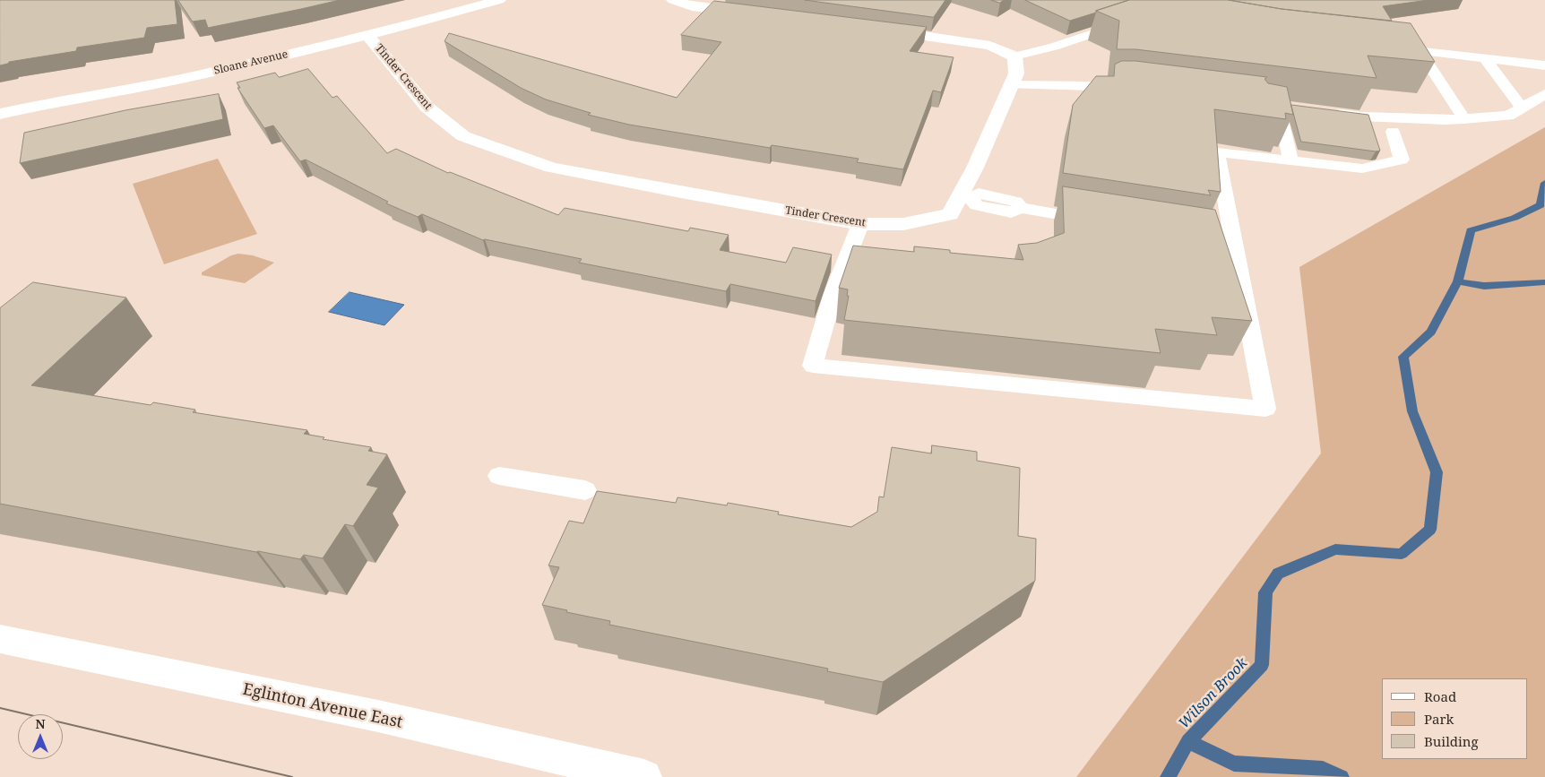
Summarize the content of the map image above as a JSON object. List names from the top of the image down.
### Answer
{
  "streets": {
    "street": ["Sloane Avenue", "Tinder Crescent", "Eglinton Avenue East"]
  },
  "crossings": [
    ["Sloane Avenue", "Tinder Crescent"]
  ],
  "water": ["Wilson Brook"],
  "legend": ["Road", "Park", "Building"],
  "north": "top"
}
